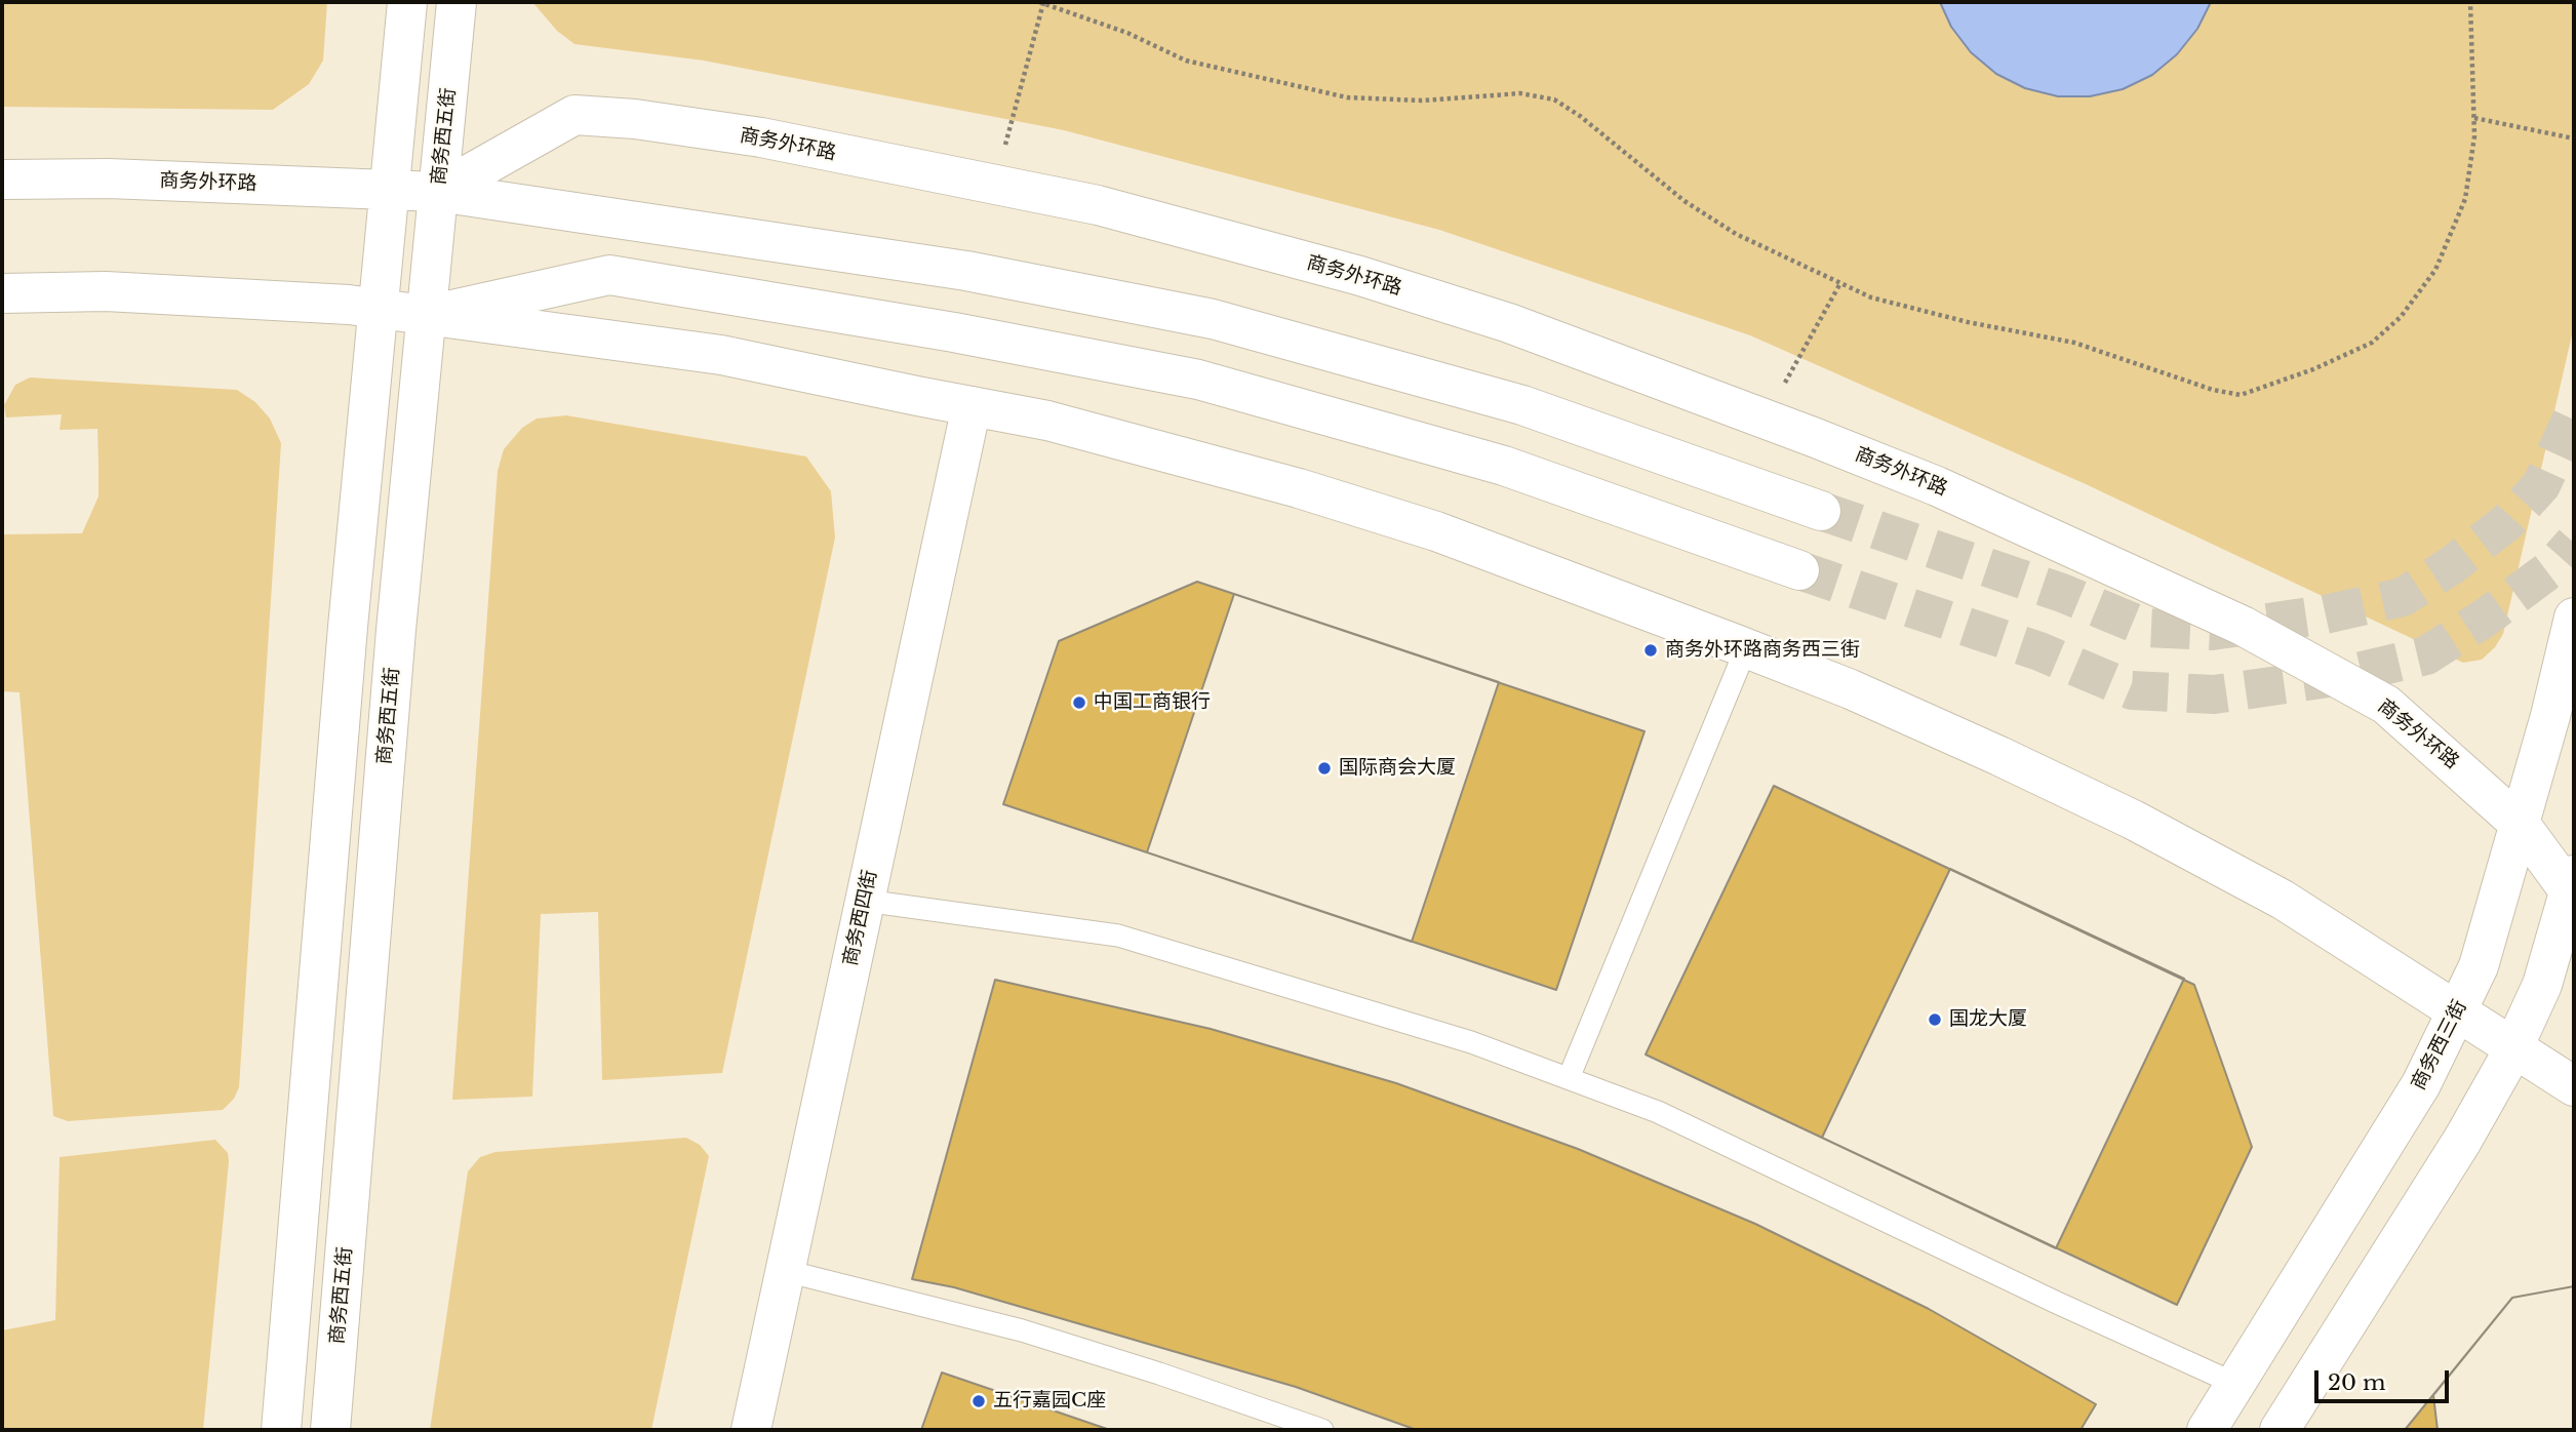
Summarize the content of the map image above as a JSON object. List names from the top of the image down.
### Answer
{
  "streets": {
    "street": [
      "商务西五街",
      "商务外环路",
      "商务西四街",
      "商务西三街"
    ]
  },
  "crossings": [
    ["商务西五街", "商务外环路"],
    ["商务外环路", "商务西三街"]
  ],
  "places": [
    "商务外环路商务西三街",
    "中国工商银行",
    "国际商会大厦",
    "国龙大厦",
    "五行嘉园C座"
  ],
  "scale_bar": "20 m"
}
